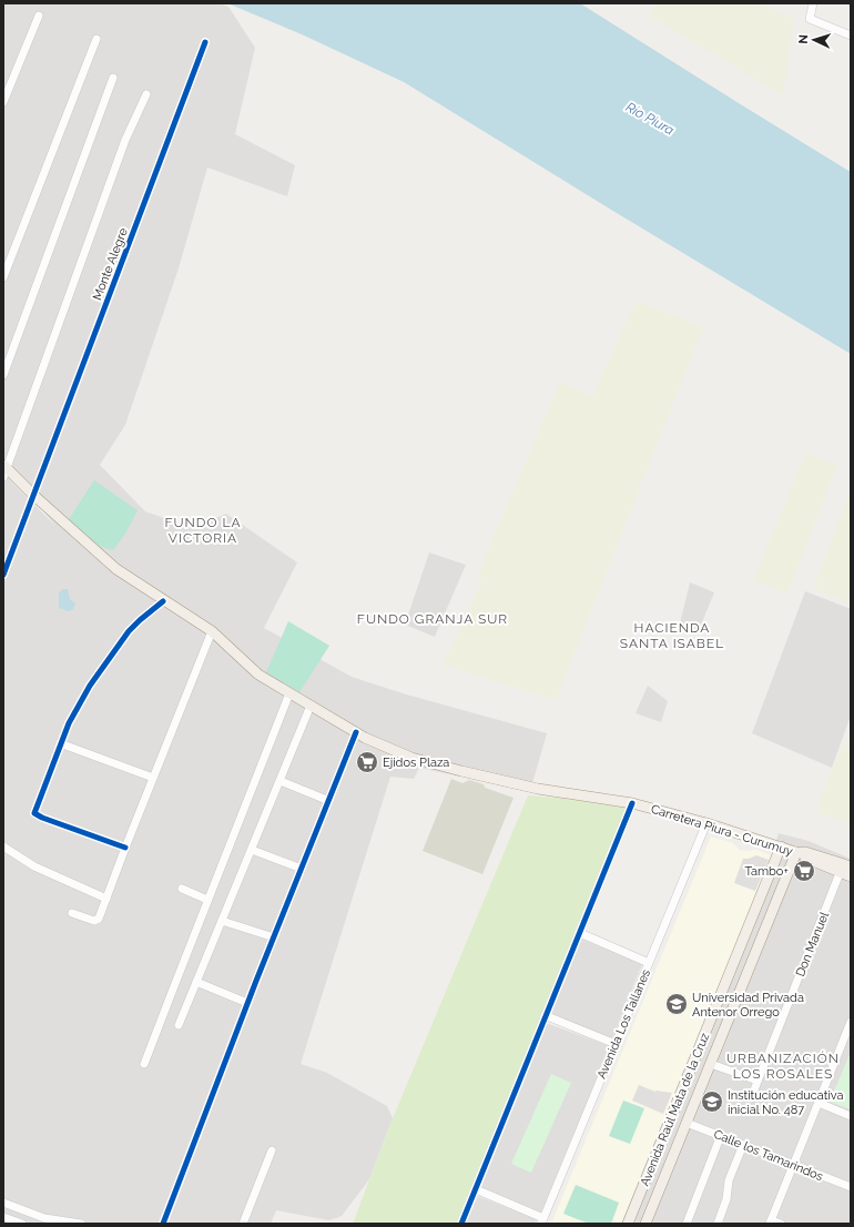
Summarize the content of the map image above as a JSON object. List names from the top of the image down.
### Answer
{
  "streets": {
    "main road": ["Carretera Piura - Curumuy", "Avenida Raúl Mata de la Cruz"],
    "street": [
      "Monte Alegre",
      "Don Manuel",
      "Avenida Los Tallanes",
      "Calle los Tamarindos"
    ]
  },
  "crossings": [
    ["Monte Alegre", "Carretera Piura - Curumuy"],
    ["Carretera Piura - Curumuy", "Avenida Los Tallanes"],
    ["Carretera Piura - Curumuy", "Avenida Raúl Mata de la Cruz"],
    ["Avenida Raúl Mata de la Cruz", "Calle los Tamarindos"]
  ],
  "districts": [
    "FUNDO LA VICTORIA",
    "FUNDO GRANJA SUR",
    "HACIENDA SANTA ISABEL",
    "URBANIZACIÓN LOS ROSALES"
  ],
  "water": ["Río Piura"],
  "places": {
    "supermarket": ["Ejidos Plaza", "Tambo+"],
    "school or university": ["Universidad Privada Antenor Orrego", "Institución educativa inicial No. 487"]
  },
  "north": "left"
}
